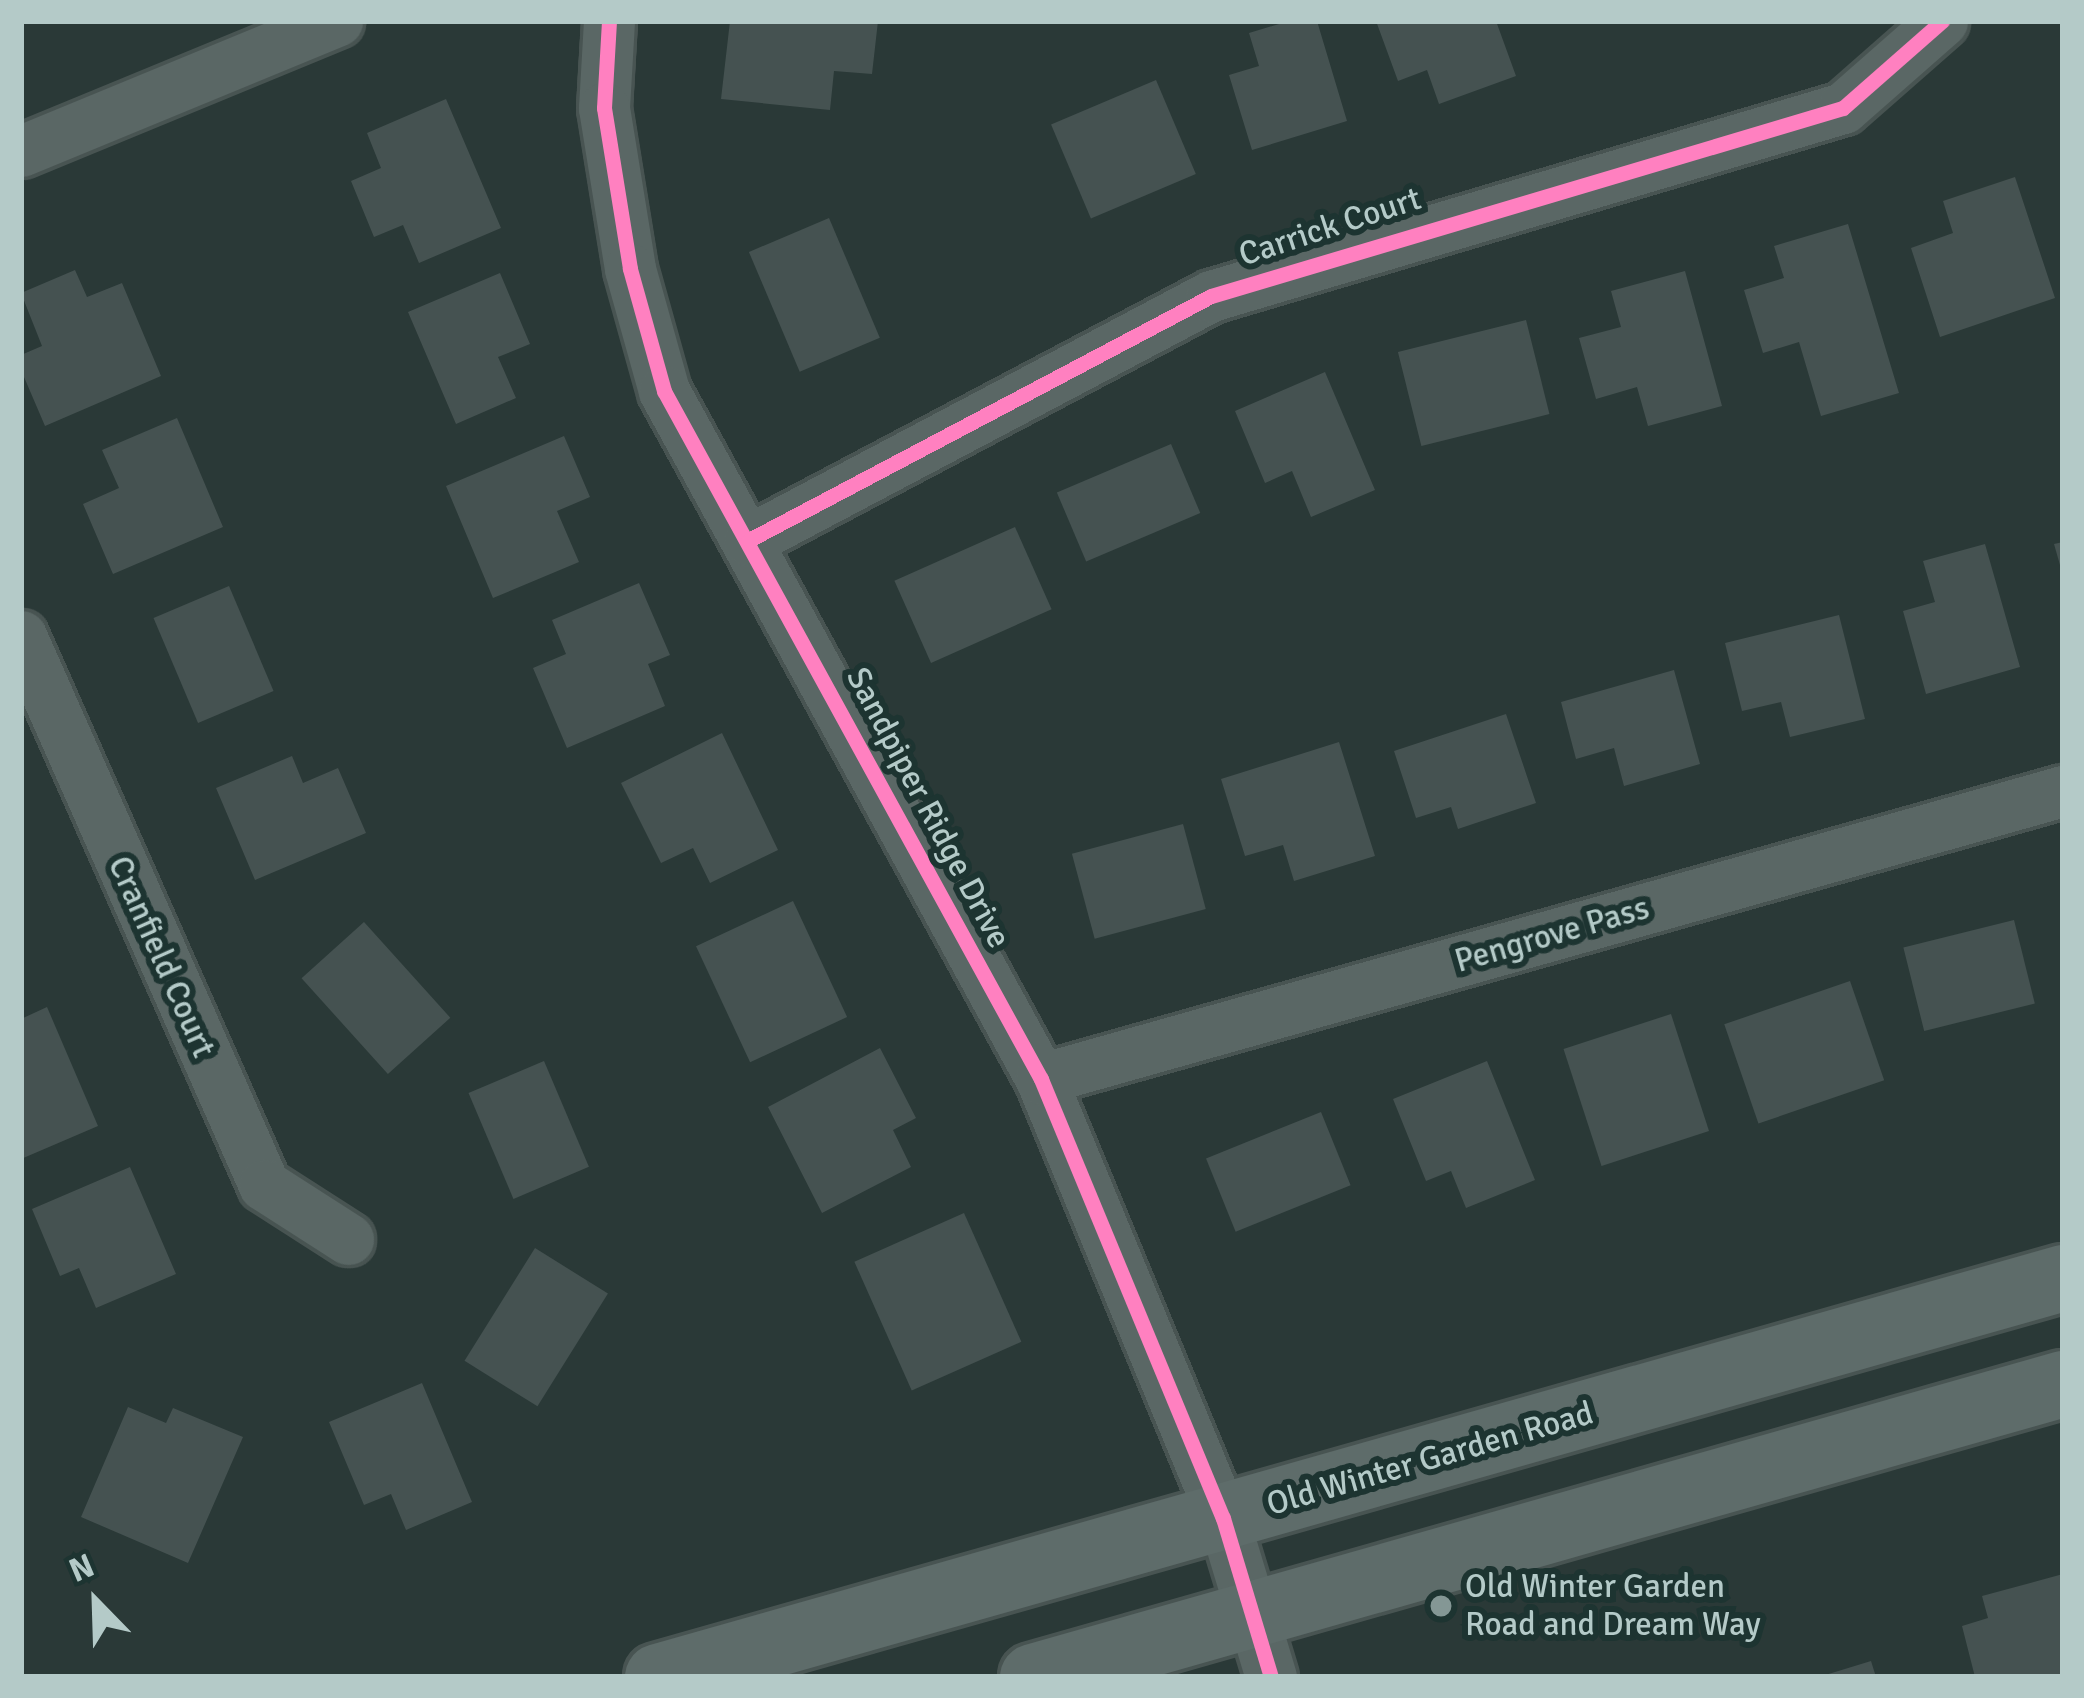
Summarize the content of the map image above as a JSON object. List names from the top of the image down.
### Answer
{
  "streets": {
    "main road": ["Old Winter Garden Road"],
    "street": [
      "Carrick Court",
      "Sandpiper Ridge Drive",
      "Pengrove Pass",
      "Cranfield Court"
    ]
  },
  "crossings": [
    ["Carrick Court", "Sandpiper Ridge Drive"],
    ["Sandpiper Ridge Drive", "Pengrove Pass"],
    ["Sandpiper Ridge Drive", "Old Winter Garden Road"]
  ],
  "places": ["Old Winter Garden Road and Dream Way"],
  "north": "top left"
}
